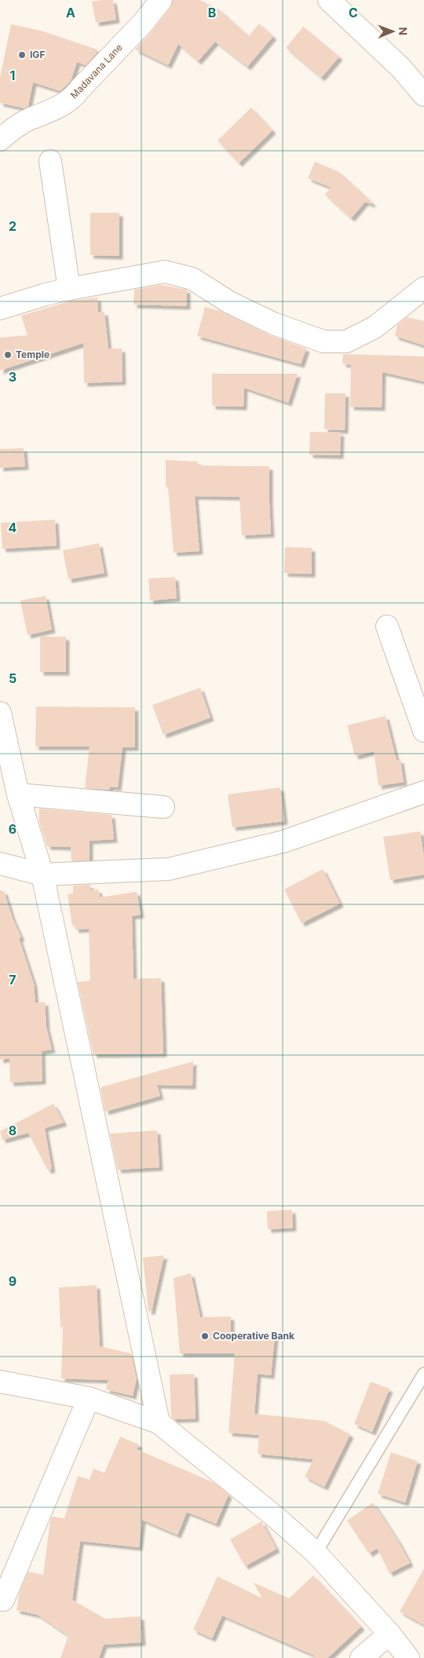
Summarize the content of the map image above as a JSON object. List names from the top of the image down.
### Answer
{
  "streets": {
    "street": ["Madavana Lane"]
  },
  "places": ["IGF", "Temple", "Cooperative Bank"],
  "north": "right",
  "grid": {
    "columns": ["A", "B", "C"],
    "rows": [
      "1",
      "2",
      "3",
      "4",
      "5",
      "6",
      "7",
      "8",
      "9"
    ]
  }
}
